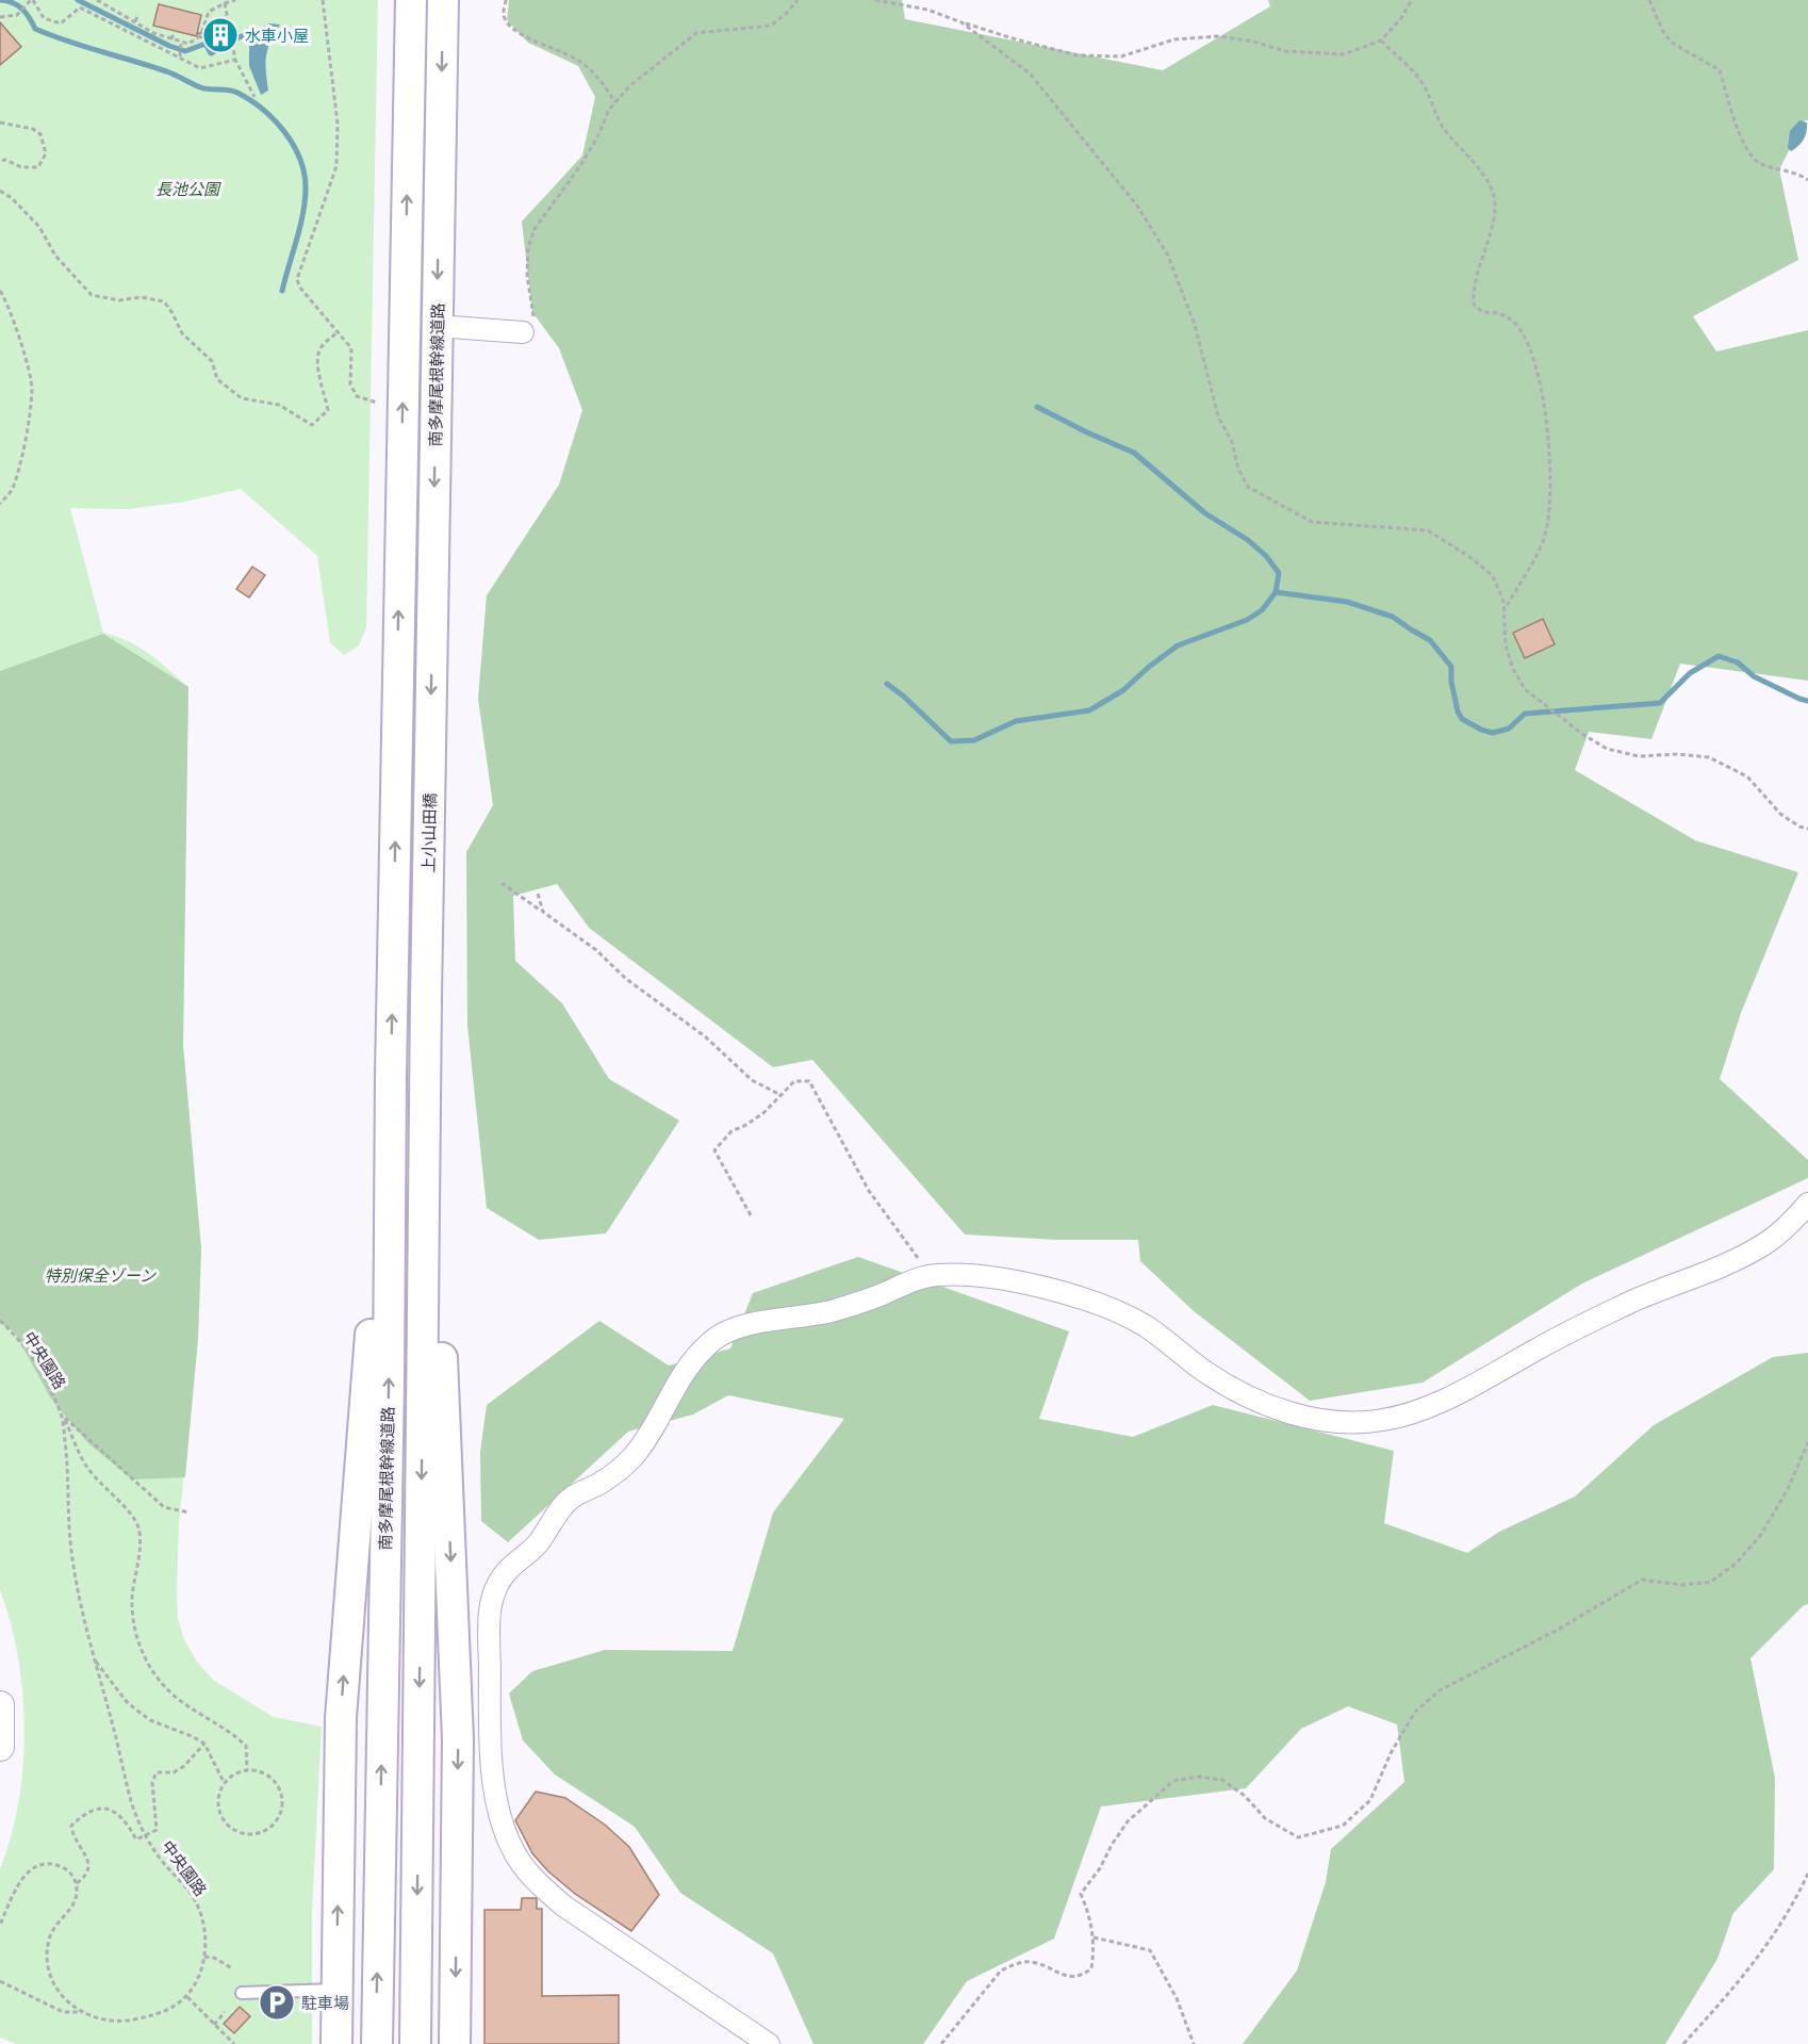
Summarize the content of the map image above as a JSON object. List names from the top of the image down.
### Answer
{
  "streets": {
    "main road": ["南多摩尾根幹線道路", "上小山田橋"],
    "path": ["中央園路"]
  },
  "crossings": [
    ["南多摩尾根幹線道路", "上小山田橋"]
  ],
  "parks": ["長池公園", "特別保全ゾーン"],
  "places": {
    "building": ["水車小屋"],
    "parking": ["駐車場"]
  }
}
